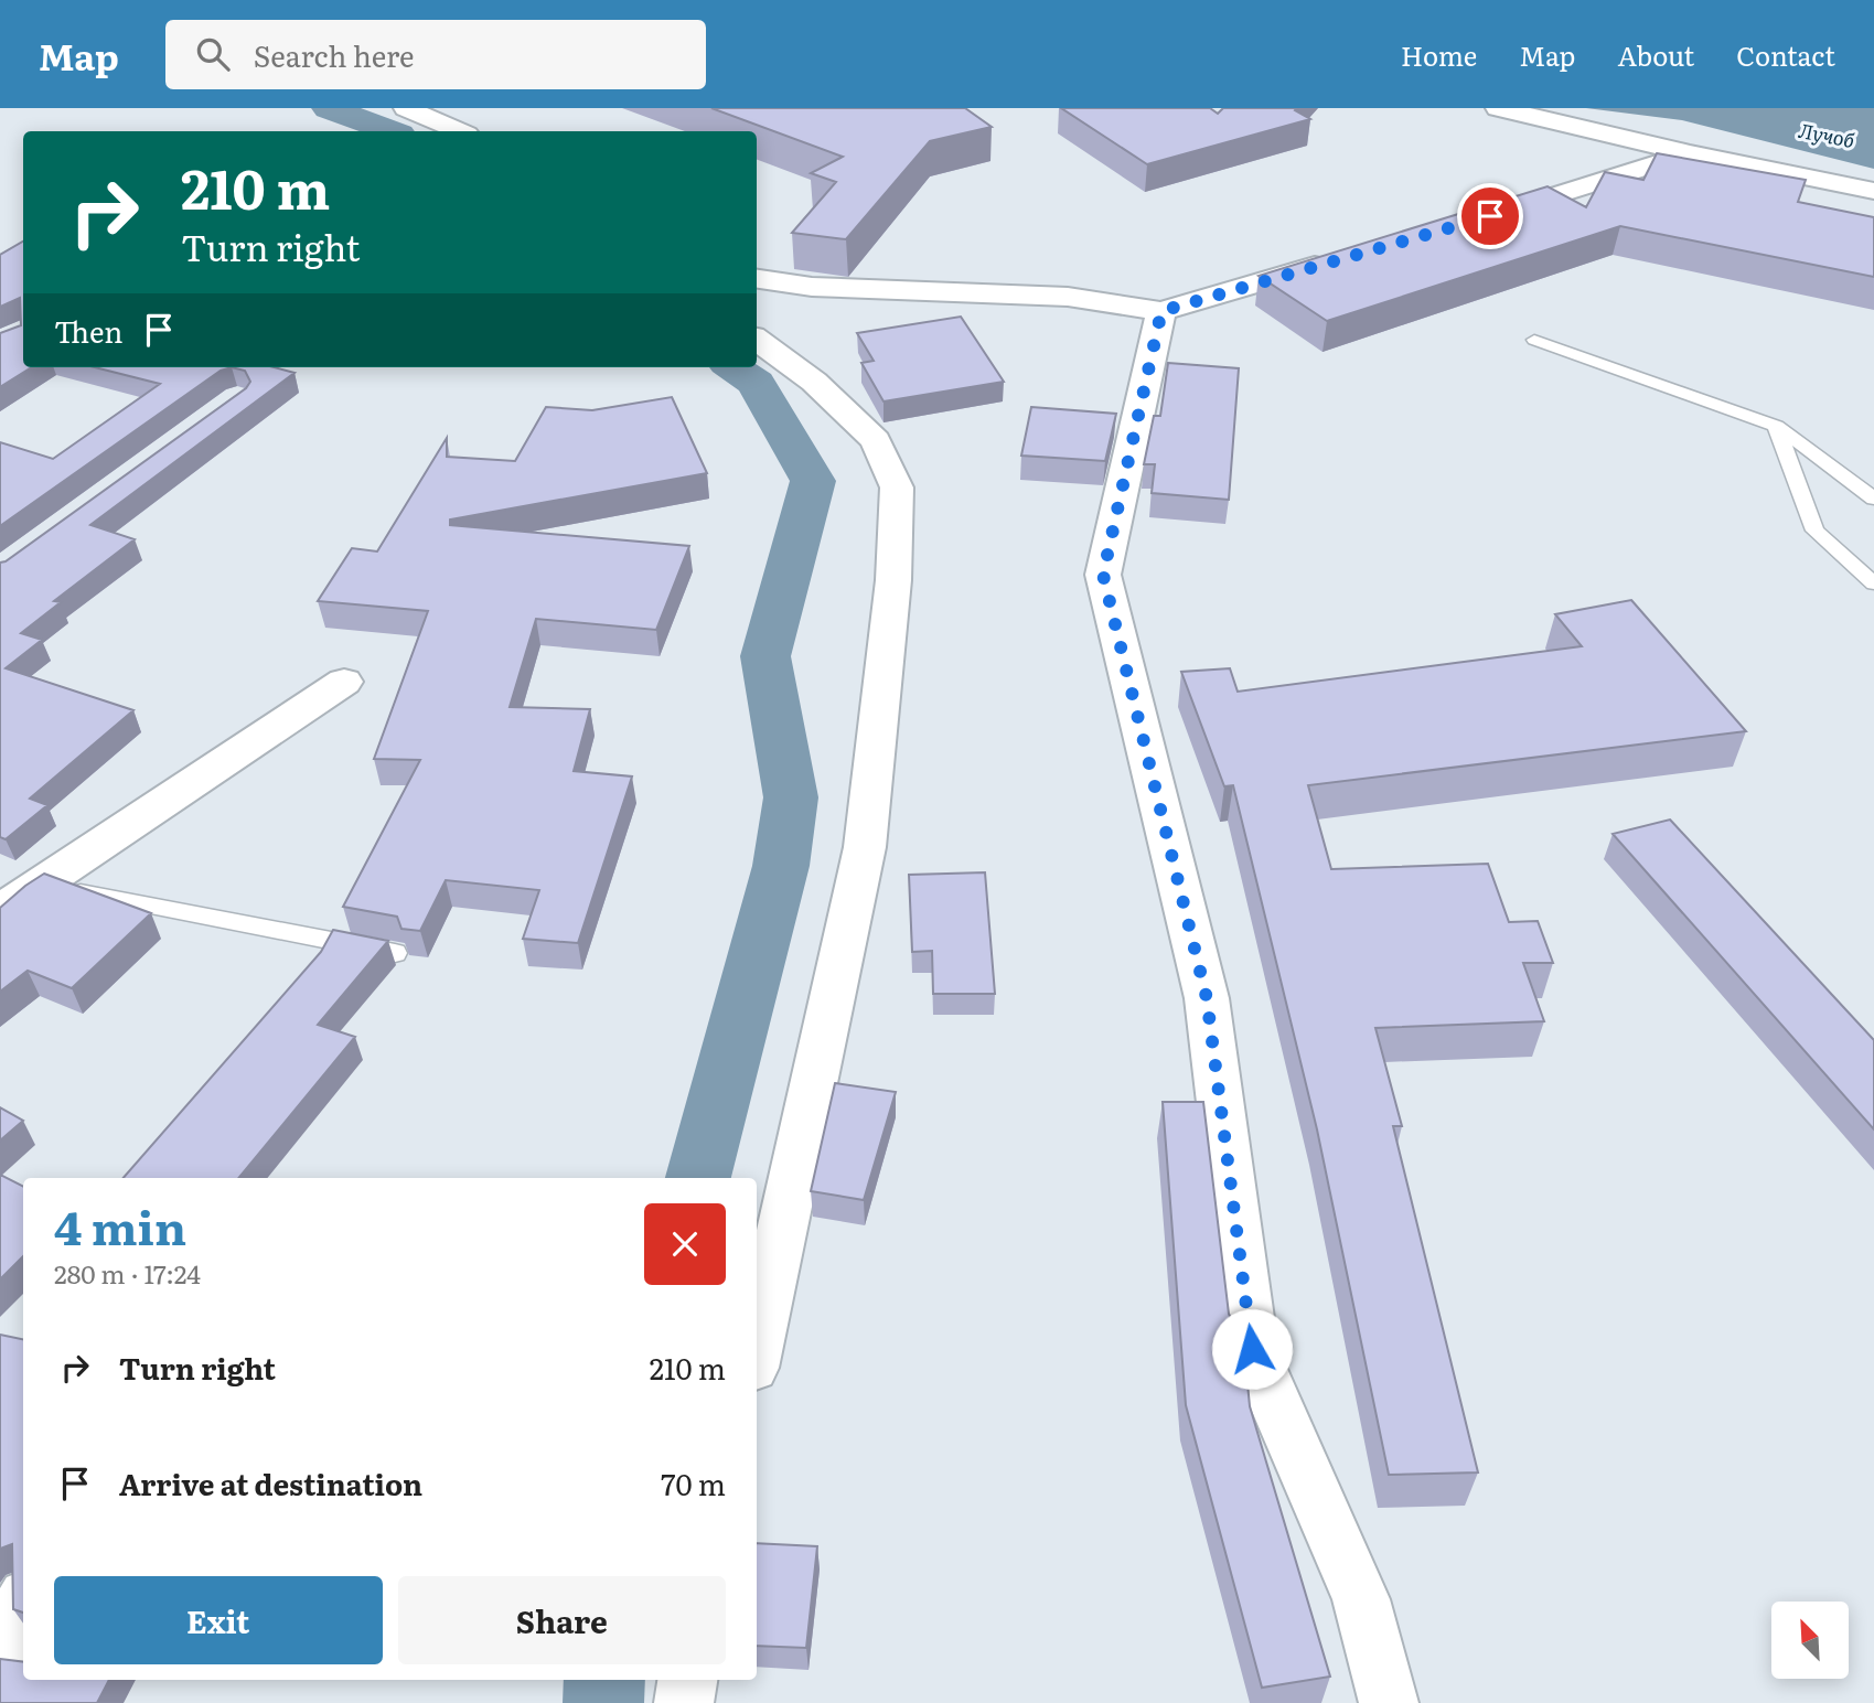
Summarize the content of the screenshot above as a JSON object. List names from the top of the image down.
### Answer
{
  "water": ["Лучоб"],
  "north": "top left",
  "page": {
    "header": "Map",
    "search": "Search here",
    "nav": [
      "Home",
      "Map",
      "About",
      "Contact"
    ],
    "turn": ["210 m", "Turn right"],
    "then": "Then",
    "heading": ["4 min", "280 m · 17:24"],
    "list": [
      {
        "name": "Turn right",
        "value": "210 m"
      },
      {
        "name": "Arrive at destination",
        "value": "70 m"
      }
    ],
    "buttons": ["Exit", "Share"]
  }
}
